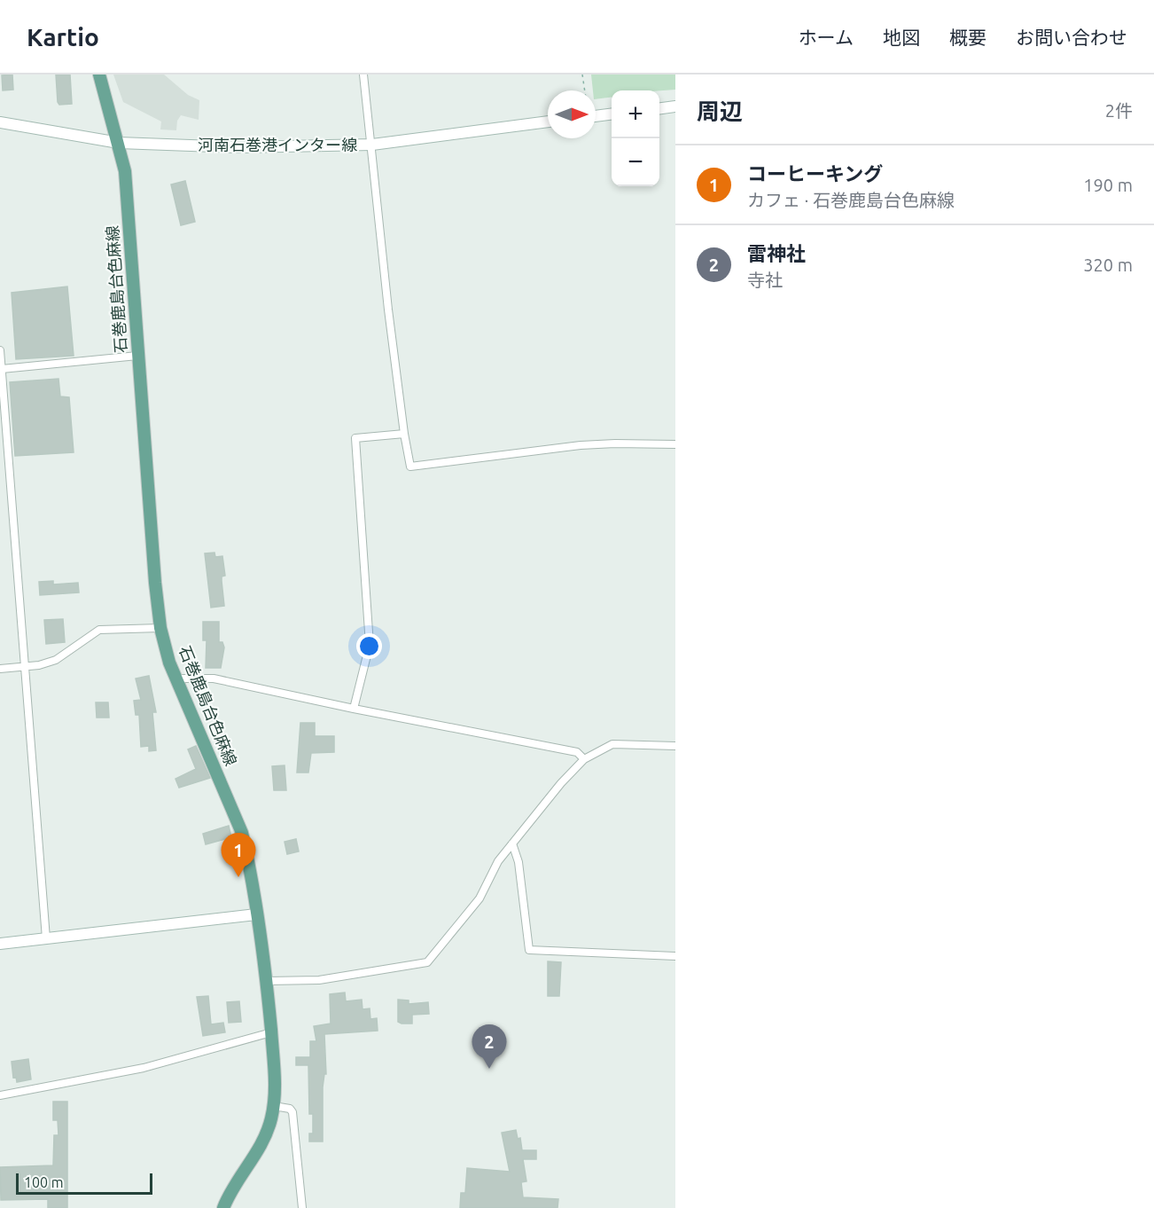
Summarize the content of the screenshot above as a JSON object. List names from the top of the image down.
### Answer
{
  "streets": {
    "main road": ["河南石巻港インター線", "石巻鹿島台色麻線"]
  },
  "crossings": [
    ["河南石巻港インター線", "石巻鹿島台色麻線"]
  ],
  "scale_bar": "100 m",
  "north": "right",
  "page": {
    "header": "Kartio",
    "nav": [
      "ホーム",
      "地図",
      "概要",
      "お問い合わせ"
    ],
    "heading": ["周辺", "2件"],
    "map_buttons": ["+", "−"],
    "list": [
      {
        "mark": "1",
        "name": "コーヒーキング",
        "note": "カフェ · 石巻鹿島台色麻線",
        "value": "190 m"
      },
      {
        "mark": "2",
        "name": "雷神社",
        "note": "寺社",
        "value": "320 m"
      }
    ],
    "pins": ["1", "2"],
    "scale": "100 m"
  }
}
